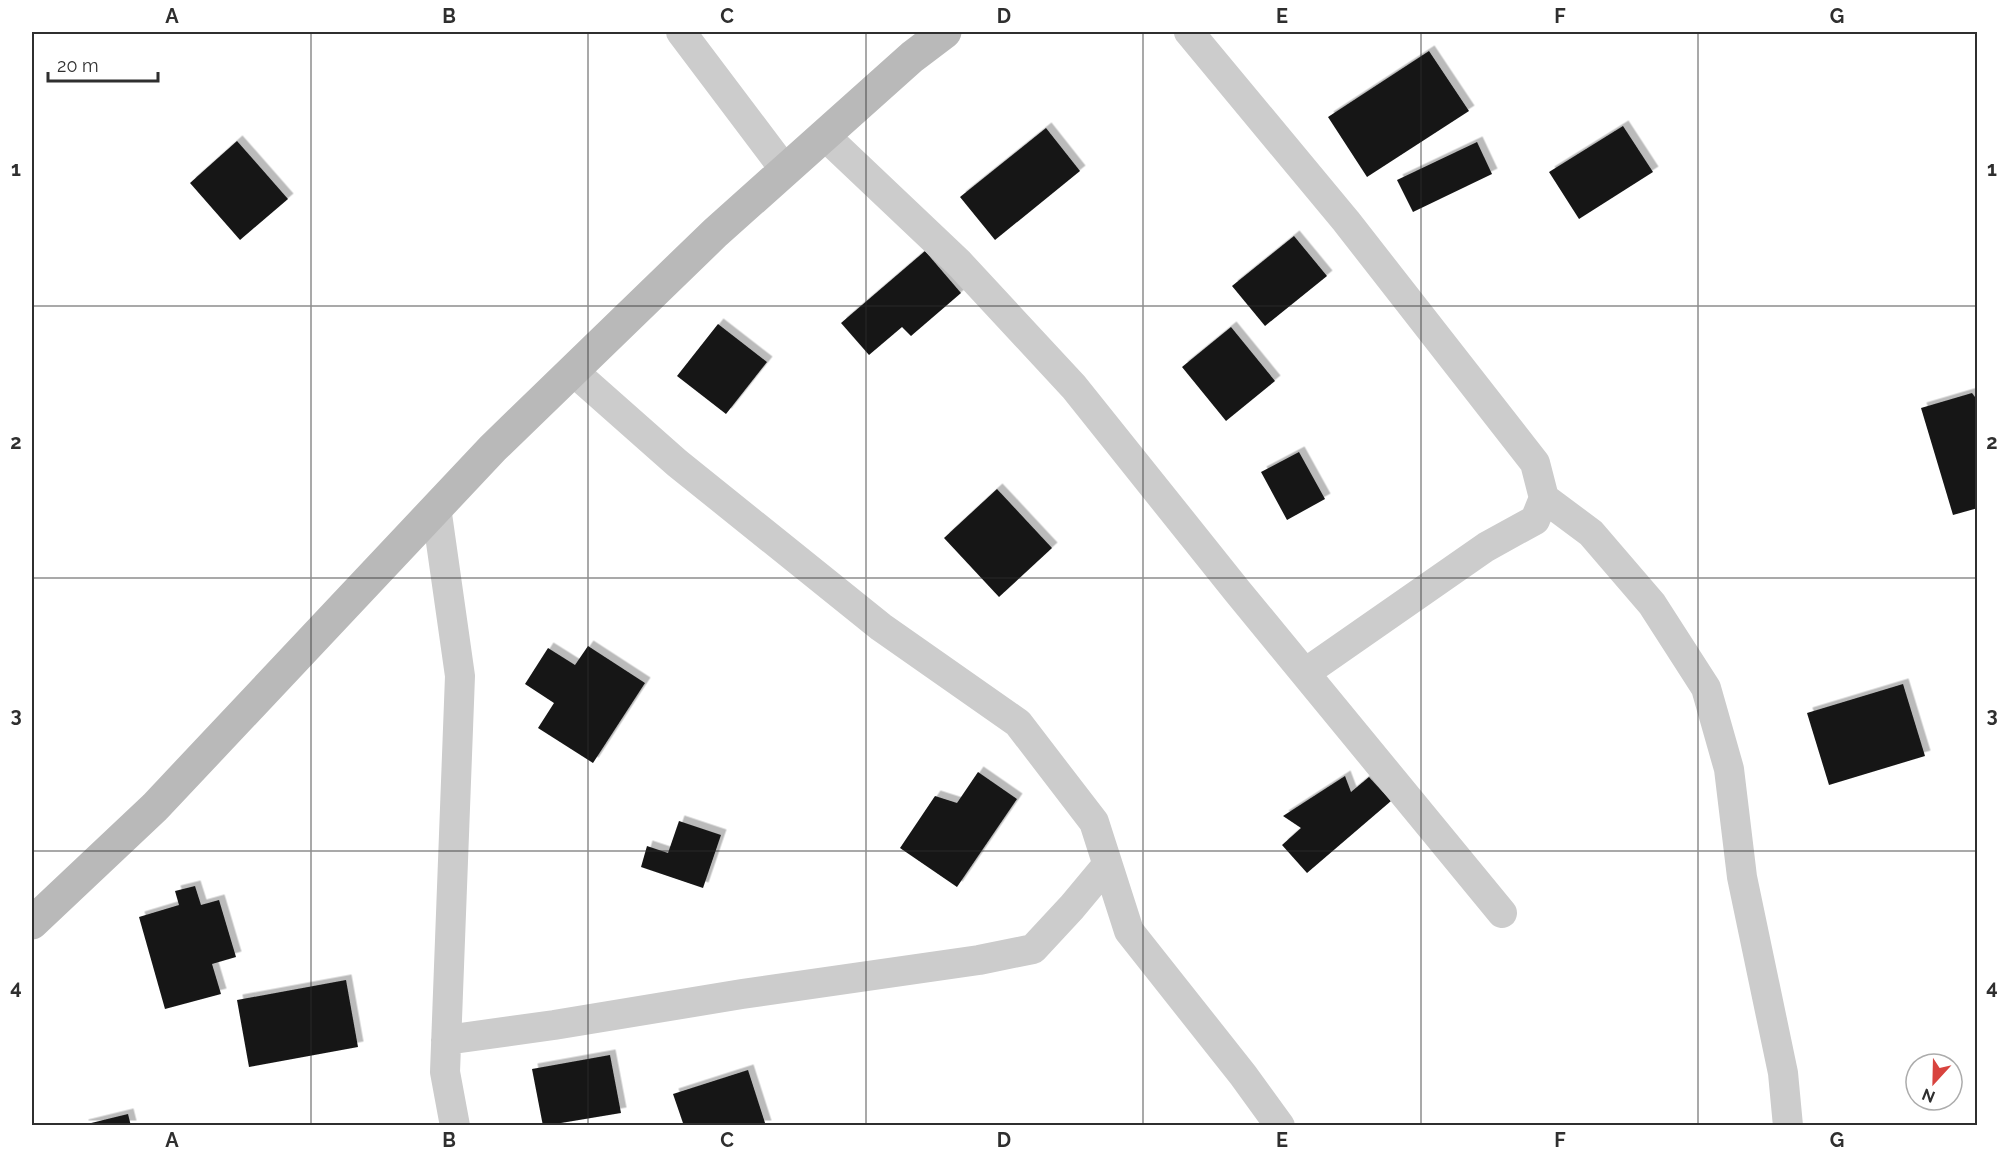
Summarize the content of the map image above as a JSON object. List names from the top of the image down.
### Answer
{
  "scale_bar": "20 m",
  "north": "bottom",
  "grid": {
    "columns": [
      "A",
      "B",
      "C",
      "D",
      "E",
      "F",
      "G"
    ],
    "rows": [
      "1",
      "2",
      "3",
      "4"
    ]
  }
}
